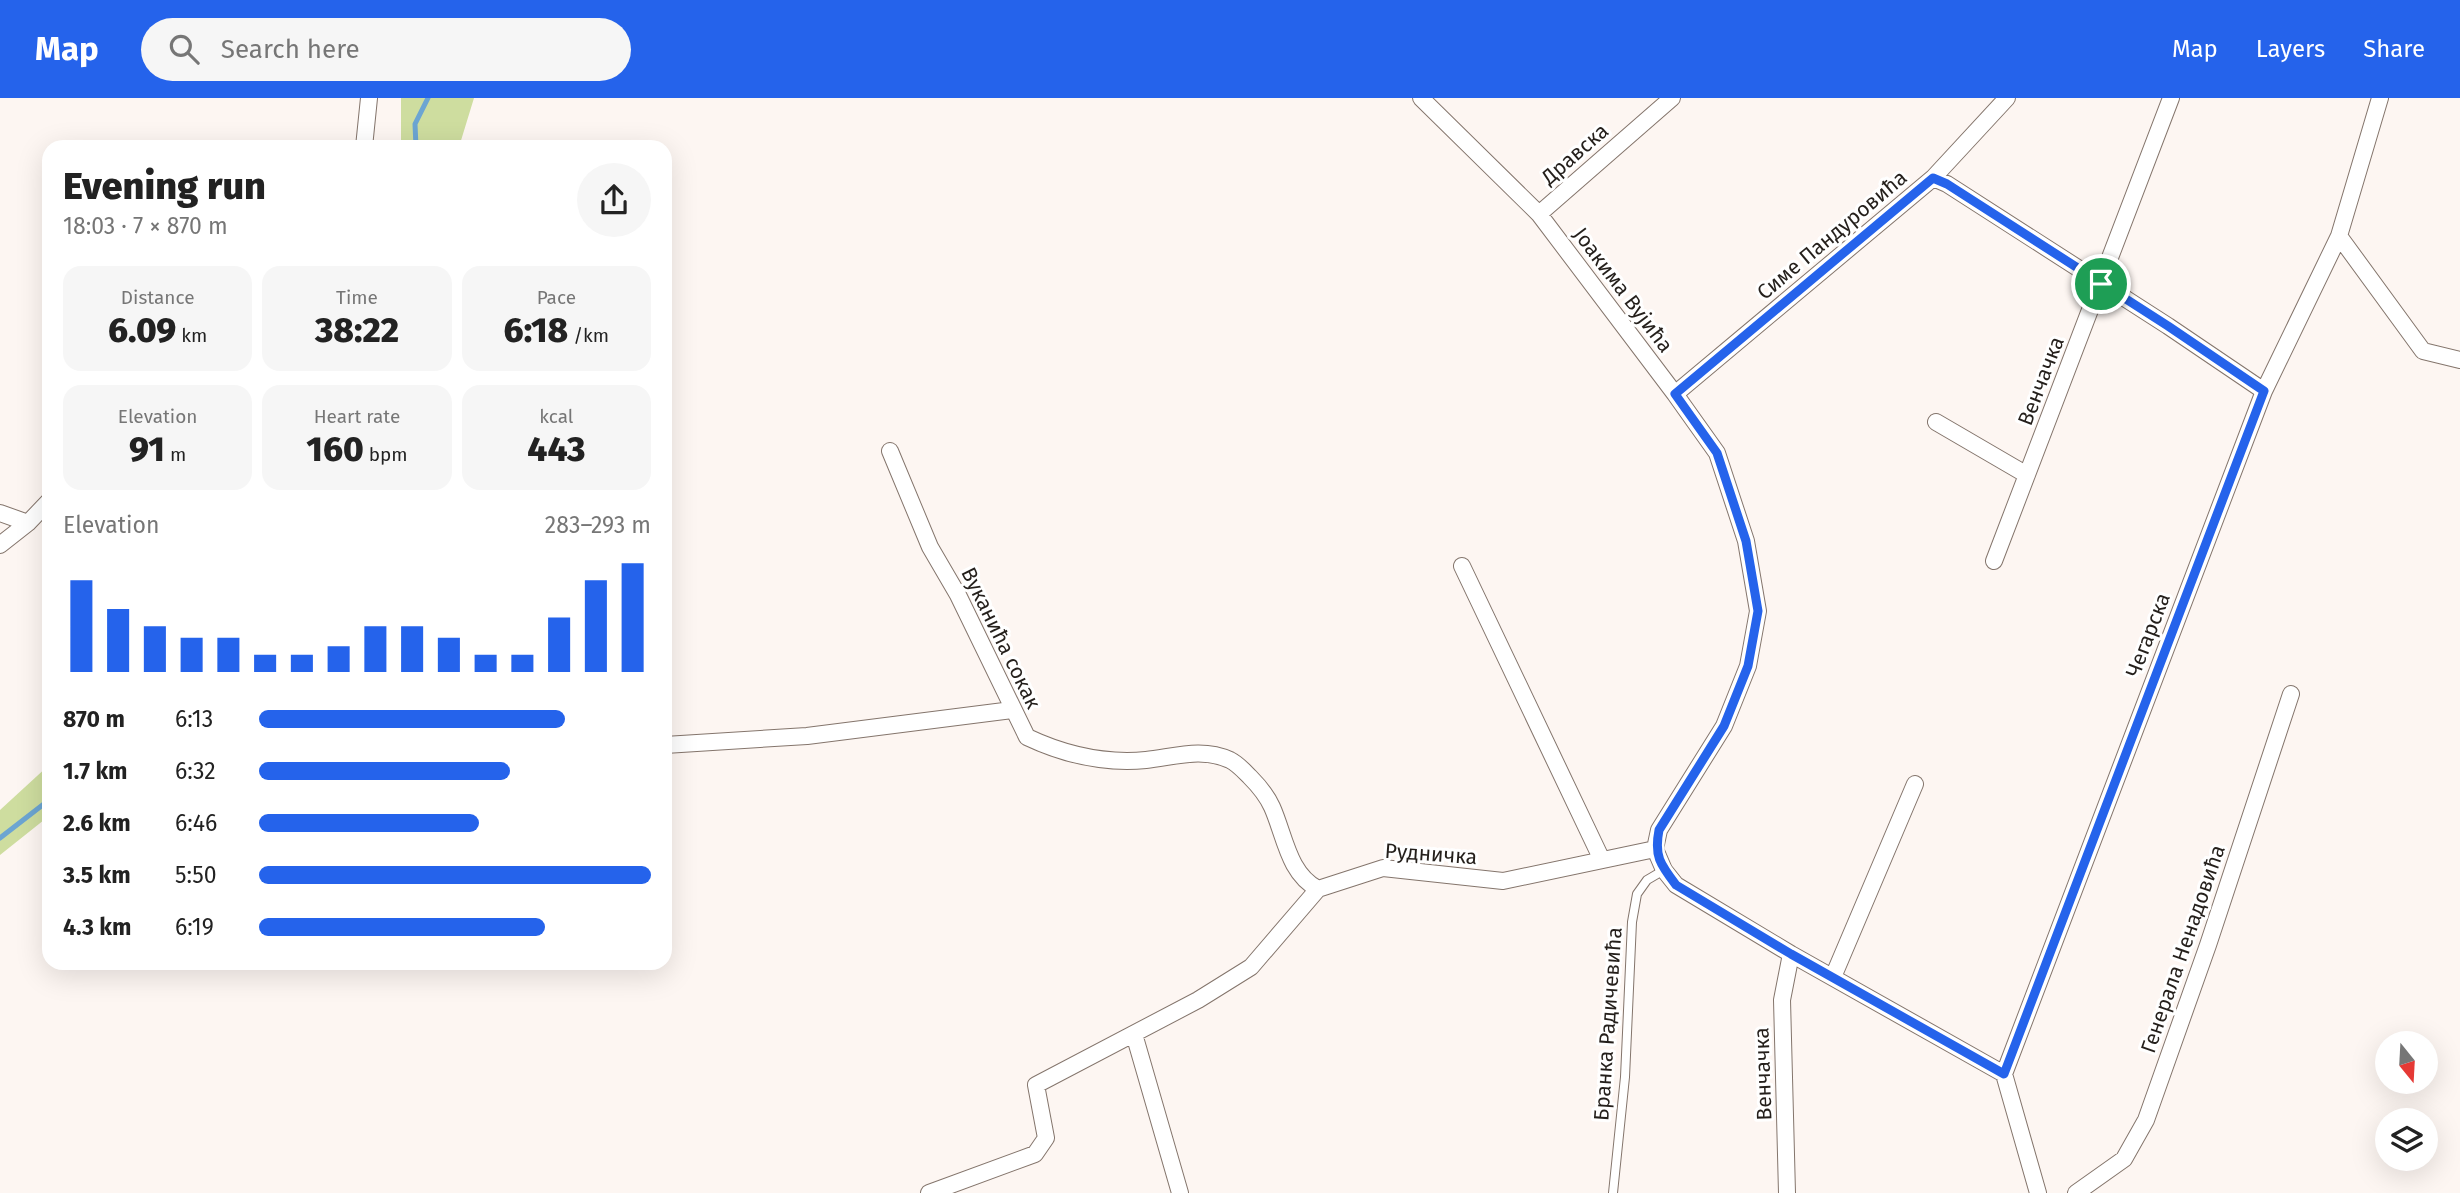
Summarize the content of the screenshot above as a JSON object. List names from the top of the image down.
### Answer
{
  "streets": {
    "street": [
      "Дравска",
      "Симе Пандуровића",
      "Јоакима Вујића",
      "Венчачка",
      "Чегарска",
      "Вуканића сокак",
      "Рудничка",
      "Генерала Ненадовића"
    ],
    "lane": ["Бранка Радичевића"]
  },
  "crossings": [
    ["Дравска", "Јоакима Вујића"],
    ["Симе Пандуровића", "Јоакима Вујића"],
    ["Јоакима Вујића", "Рудничка"],
    ["Вуканића сокак", "Рудничка"]
  ],
  "north": "bottom",
  "page": {
    "header": "Map",
    "search": "Search here",
    "nav": ["Map", "Layers", "Share"],
    "heading": ["Evening run", "18:03 · 7 × 870 m"],
    "stats": [
      ["Distance", "6.09 km"],
      ["Time", "38:22"],
      ["Pace", "6:18 /km"],
      ["Elevation", "91 m"],
      ["Heart rate", "160 bpm"],
      ["kcal", "443"]
    ],
    "chart": ["Elevation", "283–293 m"],
    "list": [
      {
        "name": "870 m",
        "note": "6:13"
      },
      {
        "name": "1.7 km",
        "note": "6:32"
      },
      {
        "name": "2.6 km",
        "note": "6:46"
      },
      {
        "name": "3.5 km",
        "note": "5:50"
      },
      {
        "name": "4.3 km",
        "note": "6:19"
      }
    ]
  }
}
